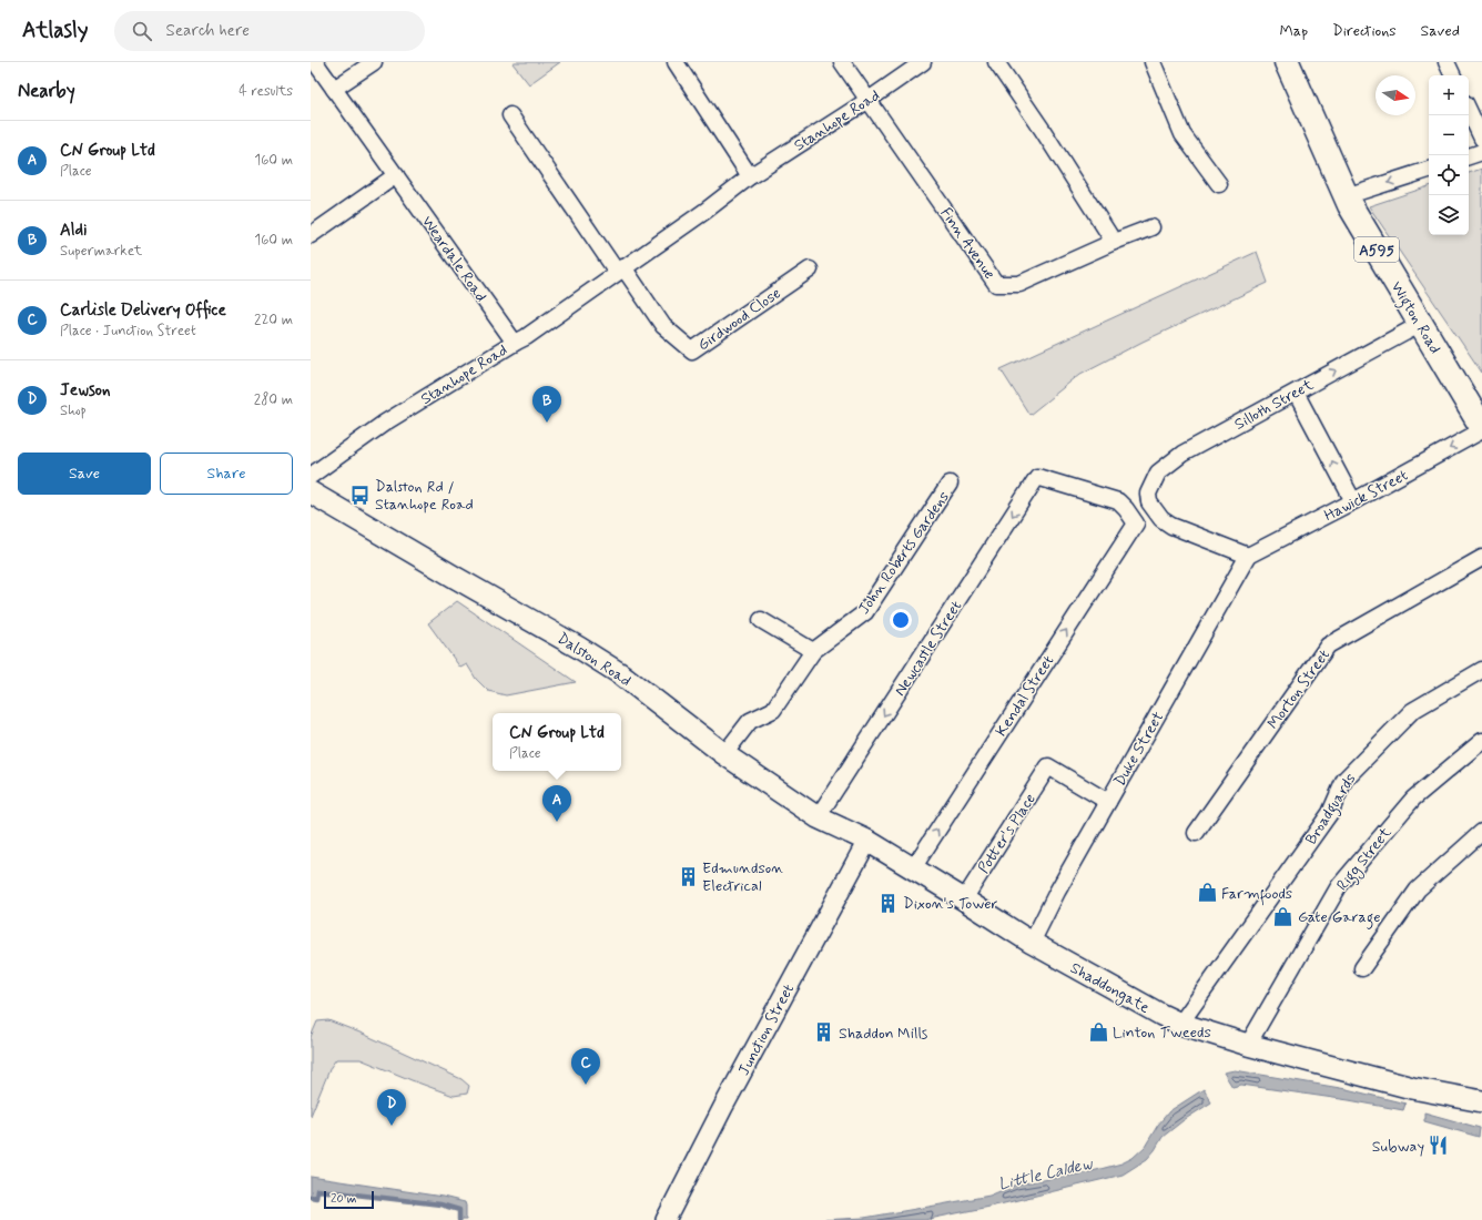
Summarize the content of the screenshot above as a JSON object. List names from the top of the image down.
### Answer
{
  "streets": {
    "main road": [
      "A595",
      "Wigton Road",
      "Dalston Road",
      "Shaddongate"
    ],
    "street": [
      "Stanhope Road",
      "Finn Avenue",
      "Weardale Road",
      "Girdwood Close",
      "Silloth Street",
      "Hawick Street",
      "John Roberts Gardens",
      "Newcastle Street",
      "Morton Street",
      "Kendal Street",
      "Duke Street",
      "Broadguards",
      "Potter's Place",
      "Rigg Street",
      "Junction Street"
    ]
  },
  "crossings": [
    ["Stanhope Road", "Finn Avenue"],
    ["Stanhope Road", "Weardale Road"],
    ["Stanhope Road", "Girdwood Close"],
    ["Wigton Road", "Silloth Street"],
    ["Wigton Road", "Hawick Street"],
    ["Silloth Street", "Hawick Street"],
    ["Silloth Street", "Duke Street"],
    ["Hawick Street", "Duke Street"],
    ["John Roberts Gardens", "Dalston Road"],
    ["Newcastle Street", "Dalston Road"],
    ["Newcastle Street", "Kendal Street"],
    ["Dalston Road", "Shaddongate"],
    ["Dalston Road", "Junction Street"],
    ["Kendal Street", "Shaddongate"],
    ["Duke Street", "Potter's Place"],
    ["Duke Street", "Shaddongate"],
    ["Broadguards", "Shaddongate"],
    ["Potter's Place", "Shaddongate"],
    ["Rigg Street", "Shaddongate"],
    ["Shaddongate", "Junction Street"]
  ],
  "one_way": ["Hawick Street", "Newcastle Street", "Kendal Street"],
  "water": ["Little Caldew"],
  "places": {
    "bus stop": ["Dalston Rd / Stanhope Road"],
    "building": ["Edmundson Electrical", "Dixon's Tower", "Shaddon Mills"],
    "shop": ["Farmfoods", "Gate Garage", "Linton Tweeds"],
    "restaurant": ["Subway"]
  },
  "scale_bar": "20 m",
  "north": "right",
  "page": {
    "header": "Atlasly",
    "search": "Search here",
    "nav": ["Map", "Directions", "Saved"],
    "heading": ["Nearby", "4 results"],
    "map_buttons": ["+", "−"],
    "list": [
      {
        "mark": "A",
        "name": "CN Group Ltd",
        "note": "Place",
        "value": "160 m"
      },
      {
        "mark": "B",
        "name": "Aldi",
        "note": "Supermarket",
        "value": "160 m"
      },
      {
        "mark": "C",
        "name": "Carlisle Delivery Office",
        "note": "Place · Junction Street",
        "value": "220 m"
      },
      {
        "mark": "D",
        "name": "Jewson",
        "note": "Shop",
        "value": "280 m"
      }
    ],
    "pins": [
      "B",
      "A",
      "C",
      "D"
    ],
    "buttons": ["Save", "Share"],
    "popup": ["CN Group Ltd", "Place"],
    "scale": "20 m"
  }
}
